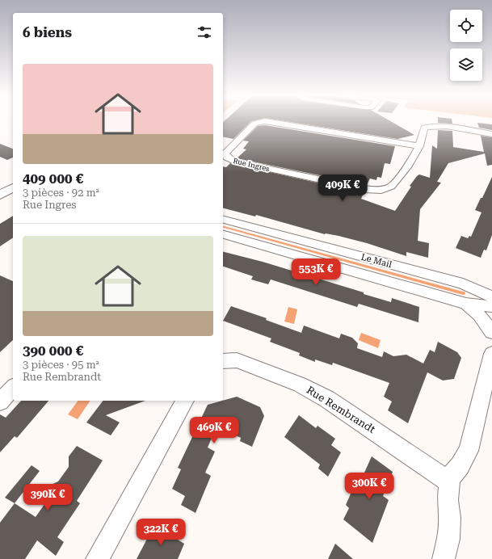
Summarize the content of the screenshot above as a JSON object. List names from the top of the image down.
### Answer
{
  "streets": {
    "street": ["Rue Ingres", "Le Mail", "Rue Rembrandt"]
  },
  "page": {
    "heading": "6 biens",
    "list": [
      {
        "name": "409 000 €",
        "note": "3 pièces · 92 m² · Rue Ingres"
      },
      {
        "name": "390 000 €",
        "note": "3 pièces · 95 m² · Rue Rembrandt"
      }
    ],
    "price": [
      "409K €",
      "553K €",
      "469K €",
      "300K €",
      "390K €",
      "322K €"
    ]
  }
}
